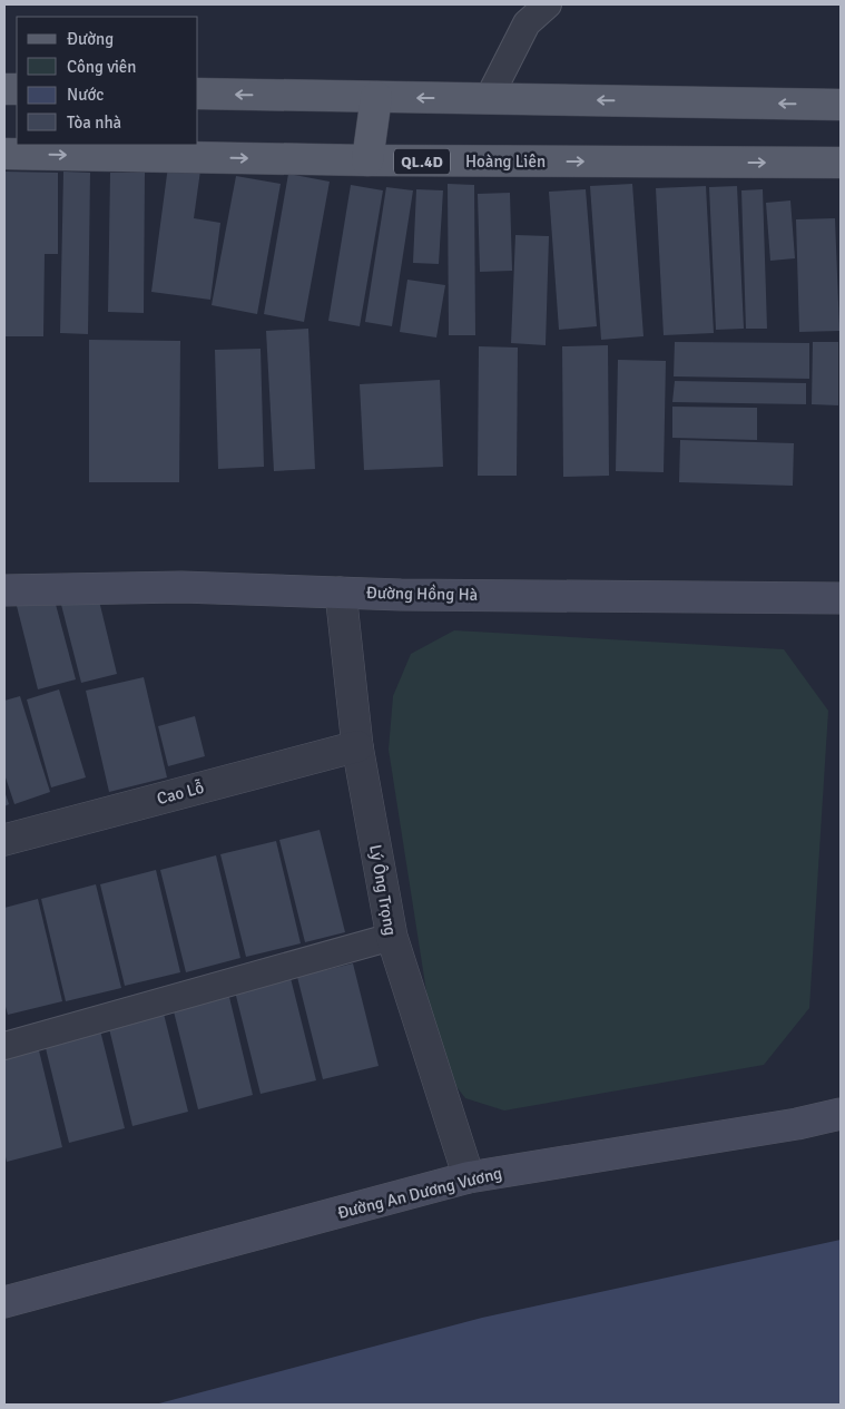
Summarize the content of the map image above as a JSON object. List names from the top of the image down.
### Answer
{
  "streets": {
    "main road": ["QL.4D", "Hoàng Liên"],
    "street": [
      "Đường Hồng Hà",
      "Cao Lỗ",
      "Lý Ông Trọng",
      "Đường An Dương Vương"
    ]
  },
  "crossings": [
    ["Đường Hồng Hà", "Lý Ông Trọng"],
    ["Cao Lỗ", "Lý Ông Trọng"],
    ["Lý Ông Trọng", "Đường An Dương Vương"]
  ],
  "legend": [
    "Đường",
    "Công viên",
    "Nước",
    "Tòa nhà"
  ]
}
